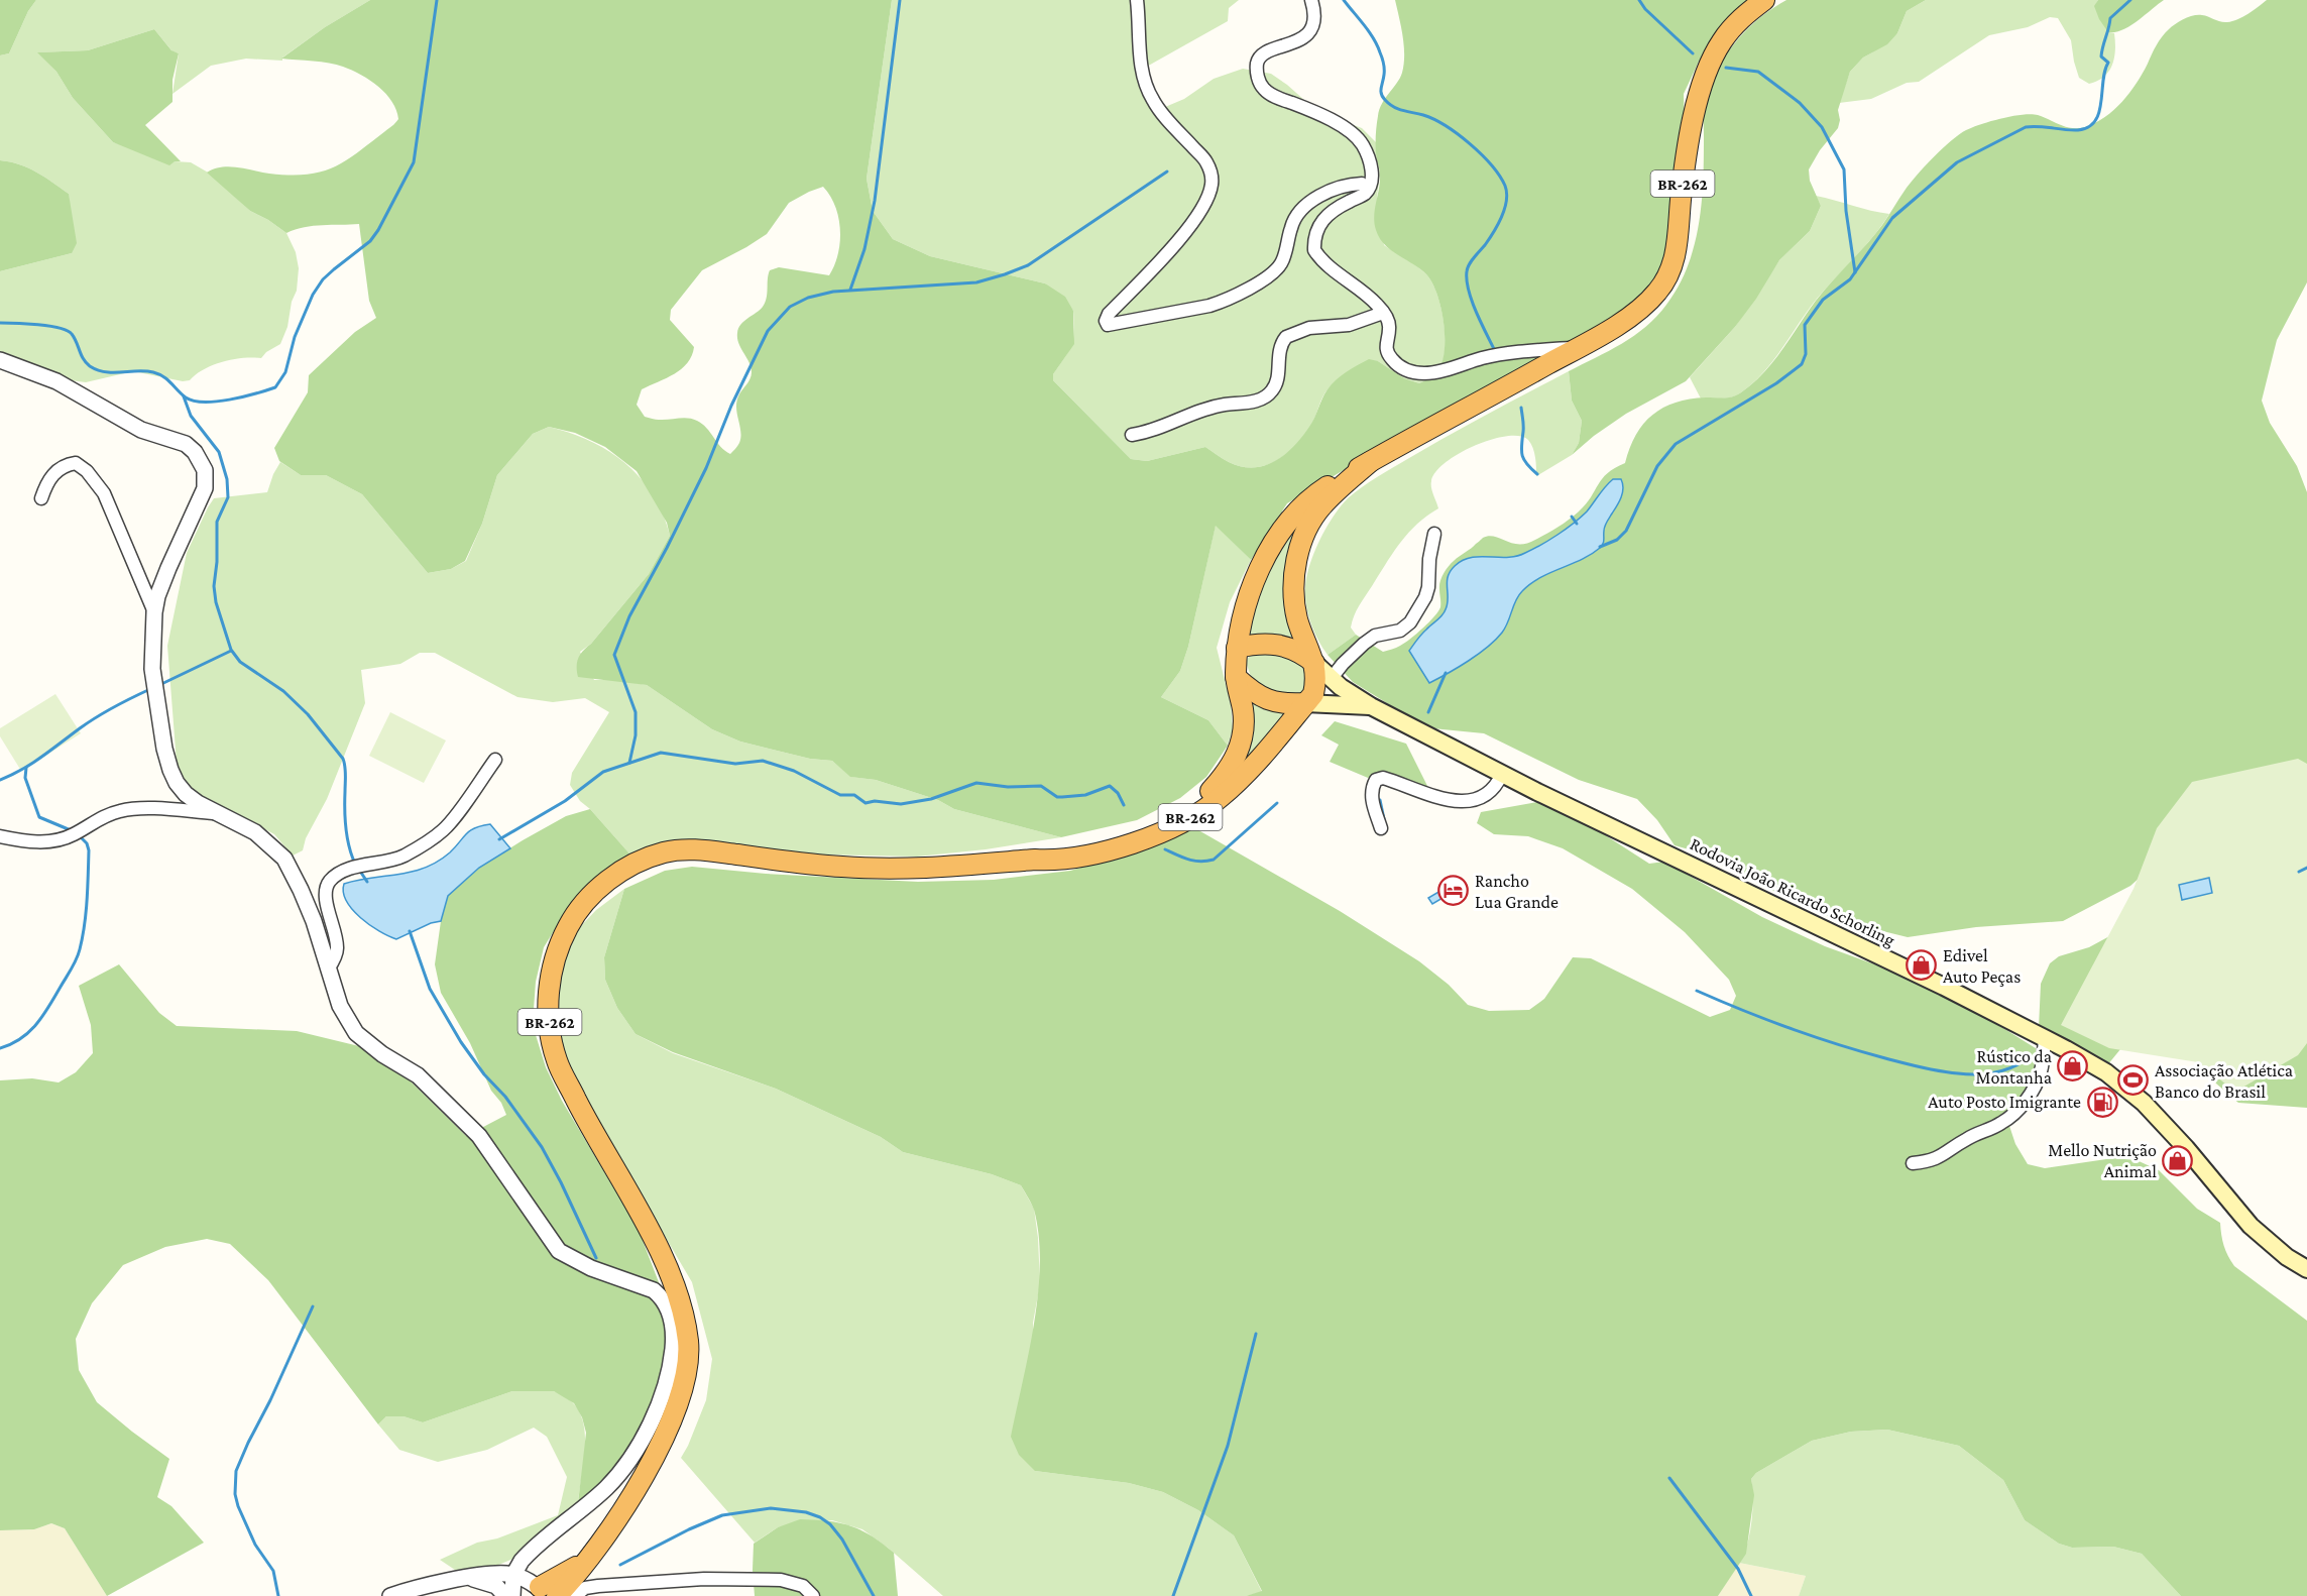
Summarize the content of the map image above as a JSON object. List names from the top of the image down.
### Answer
{
  "streets": {
    "highway": ["BR-262"],
    "main road": ["Rodovia João Ricardo Schorling"]
  },
  "crossings": [
    ["BR-262", "Rodovia João Ricardo Schorling"]
  ],
  "places": {
    "hotel": ["Rancho Lua Grande"],
    "shop": ["Edivel Auto Peças", "Rústico da Montanha", "Mello Nutrição Animal"],
    "sports": ["Associação Atlética Banco do Brasil"],
    "fuel station": ["Auto Posto Imigrante"]
  }
}
